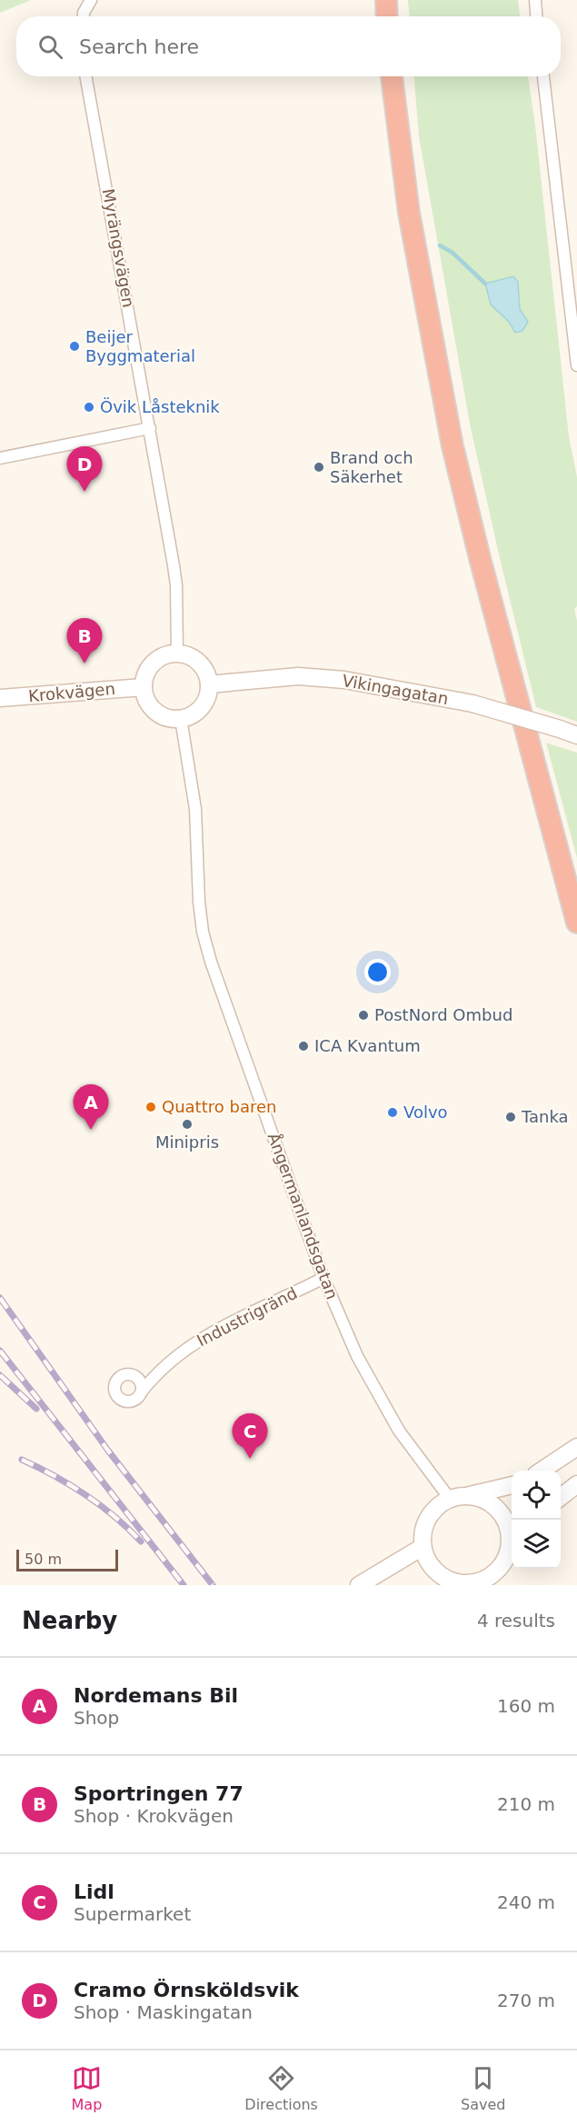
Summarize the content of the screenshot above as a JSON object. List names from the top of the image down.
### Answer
{
  "streets": {
    "street": [
      "Myrängsvägen",
      "Vikingagatan",
      "Krokvägen",
      "Ångermanlandsgatan",
      "Industrigränd"
    ]
  },
  "crossings": [
    ["Myrängsvägen", "Vikingagatan"],
    ["Myrängsvägen", "Krokvägen"],
    ["Myrängsvägen", "Ångermanlandsgatan"],
    ["Vikingagatan", "Krokvägen"],
    ["Vikingagatan", "Ångermanlandsgatan"],
    ["Krokvägen", "Ångermanlandsgatan"],
    ["Ångermanlandsgatan", "Industrigränd"]
  ],
  "places": [
    "Beijer Byggmaterial",
    "Övik Låsteknik",
    "Brand och Säkerhet",
    "PostNord Ombud",
    "ICA Kvantum",
    "Quattro baren",
    "Volvo",
    "Tanka",
    "Minipris"
  ],
  "scale_bar": "50 m",
  "page": {
    "search": "Search here",
    "pins": [
      "D",
      "B",
      "A",
      "C"
    ],
    "scale": "50 m",
    "heading": ["Nearby", "4 results"],
    "list": [
      {
        "mark": "A",
        "name": "Nordemans Bil",
        "note": "Shop",
        "value": "160 m"
      },
      {
        "mark": "B",
        "name": "Sportringen 77",
        "note": "Shop · Krokvägen",
        "value": "210 m"
      },
      {
        "mark": "C",
        "name": "Lidl",
        "note": "Supermarket",
        "value": "240 m"
      },
      {
        "mark": "D",
        "name": "Cramo Örnsköldsvik",
        "note": "Shop · Maskingatan",
        "value": "270 m"
      }
    ],
    "nav": ["Map", "Directions", "Saved"]
  }
}
